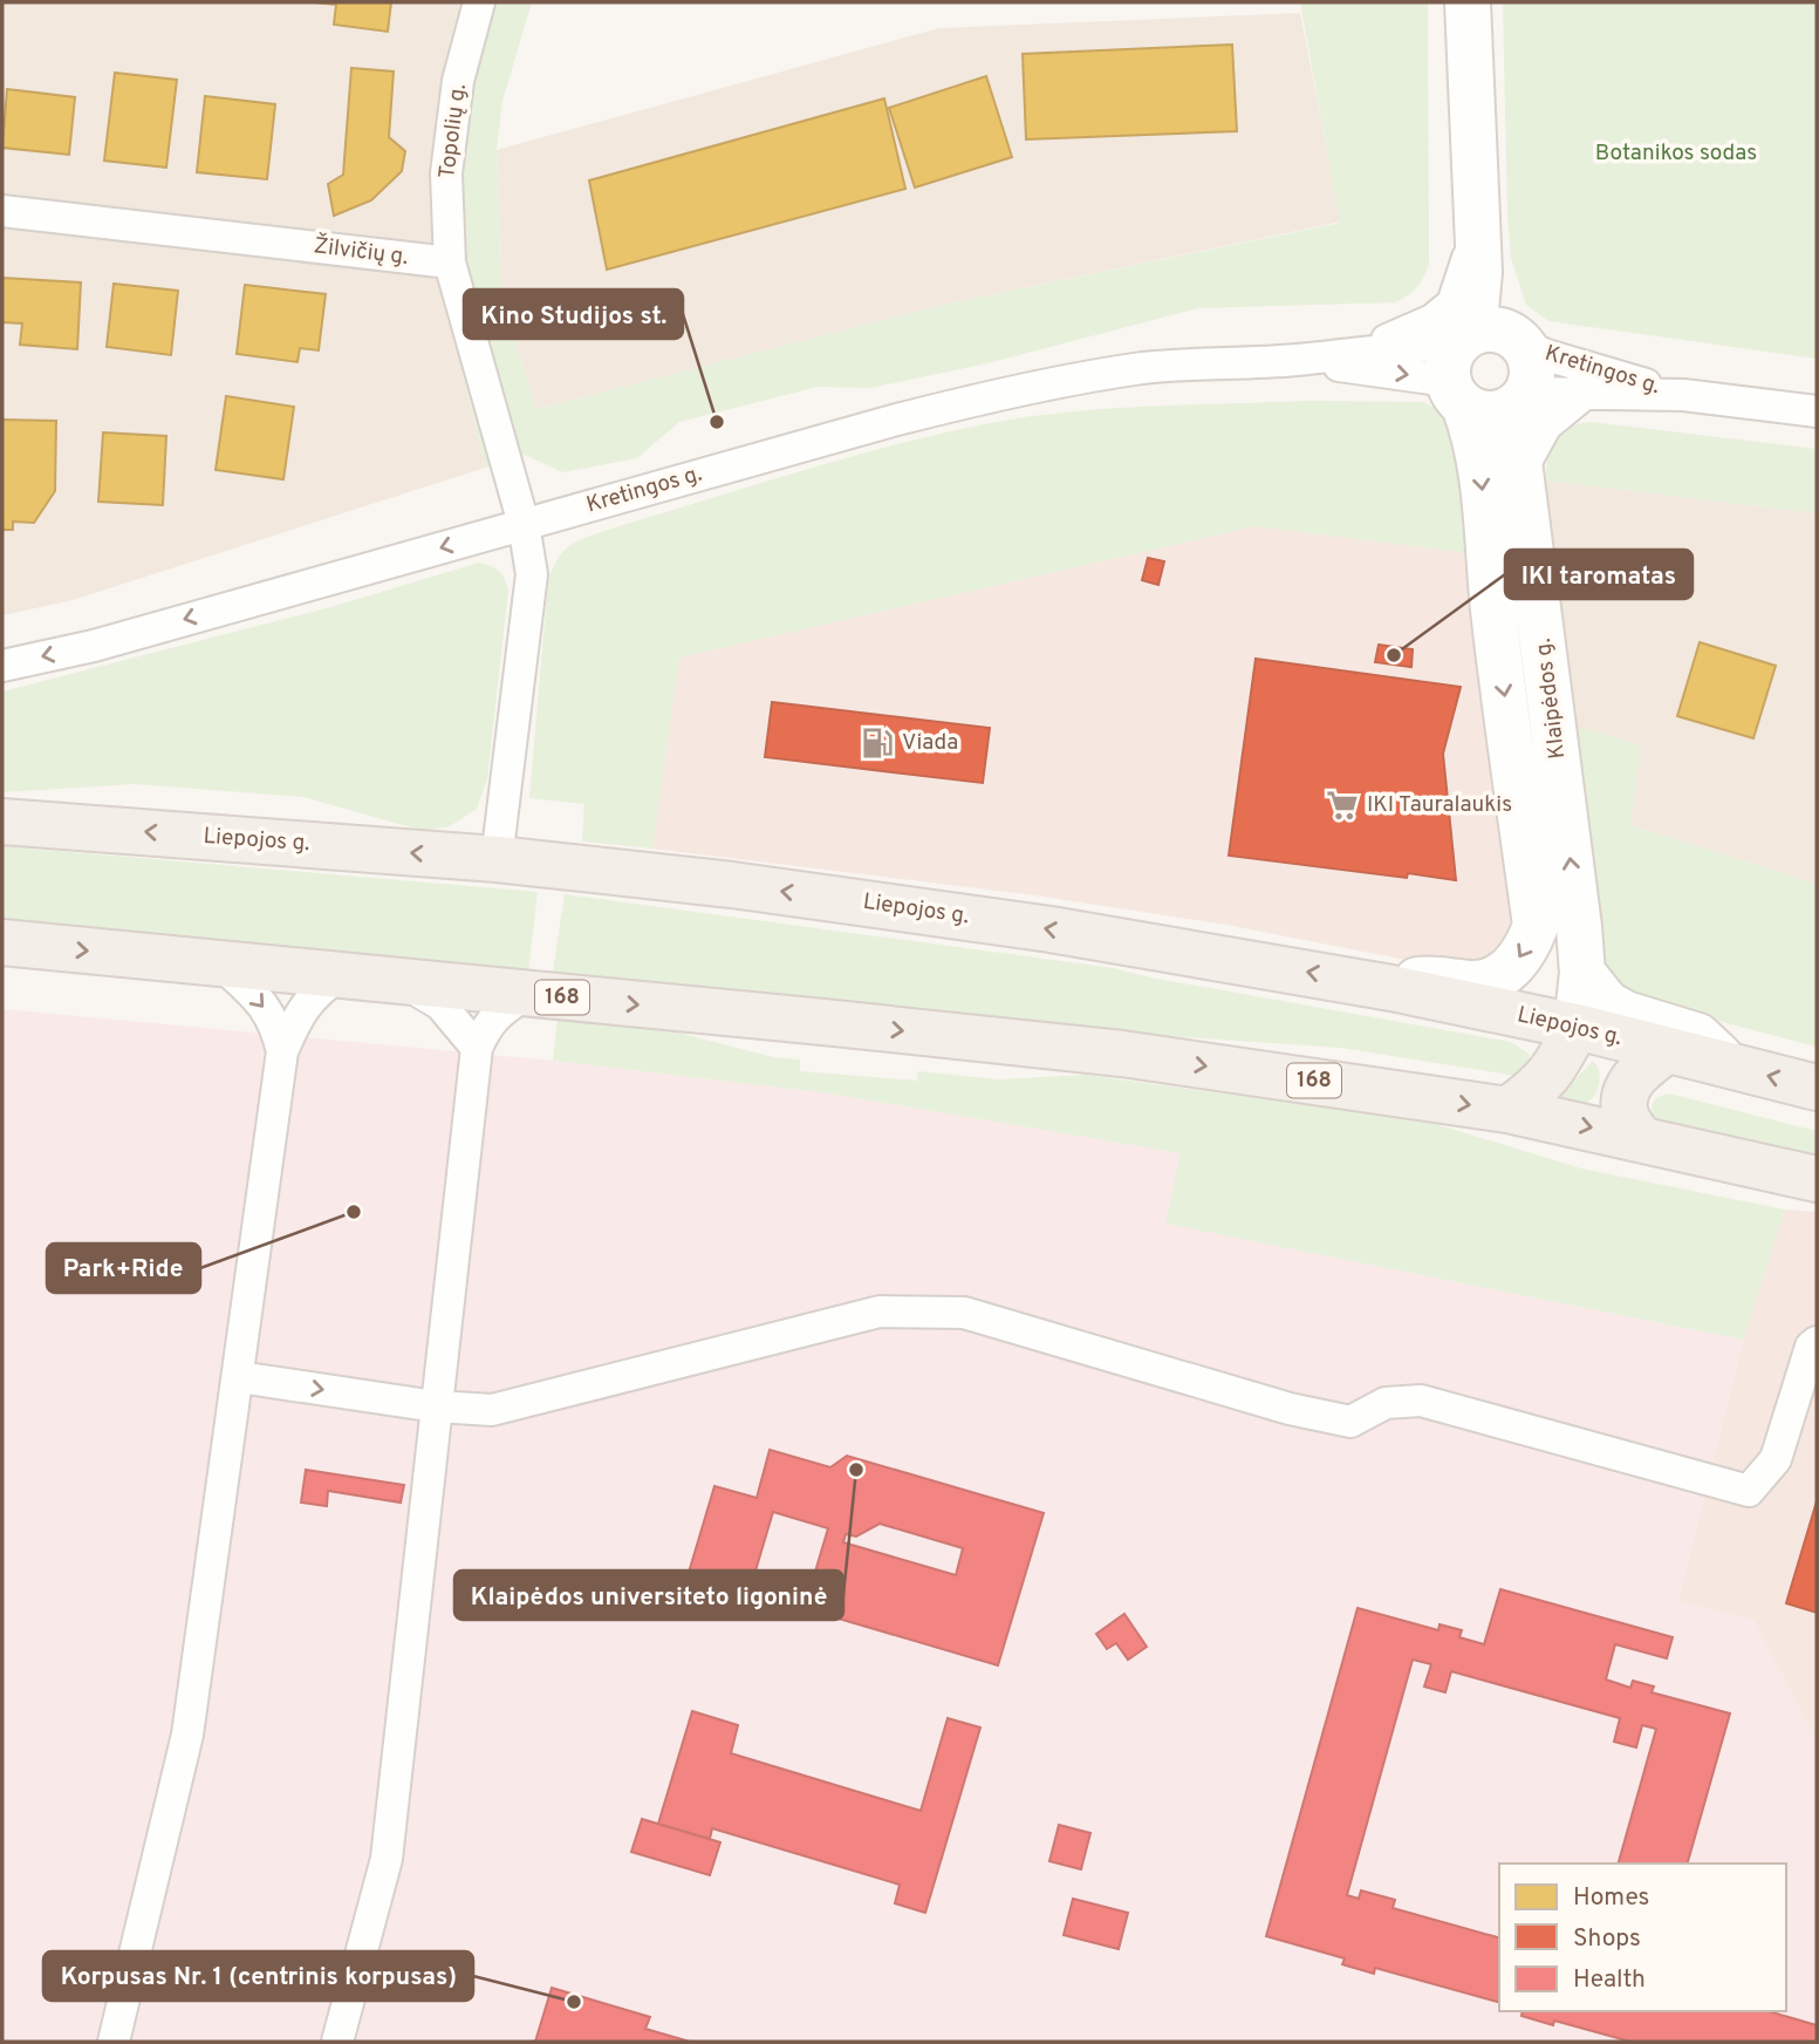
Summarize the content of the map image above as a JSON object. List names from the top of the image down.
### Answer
{
  "streets": {
    "main road": ["Klaipėdos g.", "Liepojos g.", "168"],
    "street": ["Topolių g.", "Žilvičių g.", "Kretingos g."]
  },
  "crossings": [
    ["Topolių g.", "Žilvičių g."],
    ["Kretingos g.", "Klaipėdos g."],
    ["Klaipėdos g.", "Liepojos g."]
  ],
  "one_way": ["Klaipėdos g."],
  "parks": ["Botanikos sodas"],
  "places": {
    "other": [
      "Kino Studijos st.",
      "IKI taromatas",
      "Park+Ride",
      "Klaipėdos universiteto ligoninė",
      "Korpusas Nr. 1 (centrinis korpusas)"
    ],
    "fuel station": ["Viada"],
    "supermarket": ["IKI Tauralaukis"]
  },
  "legend": ["Homes", "Shops", "Health"]
}
